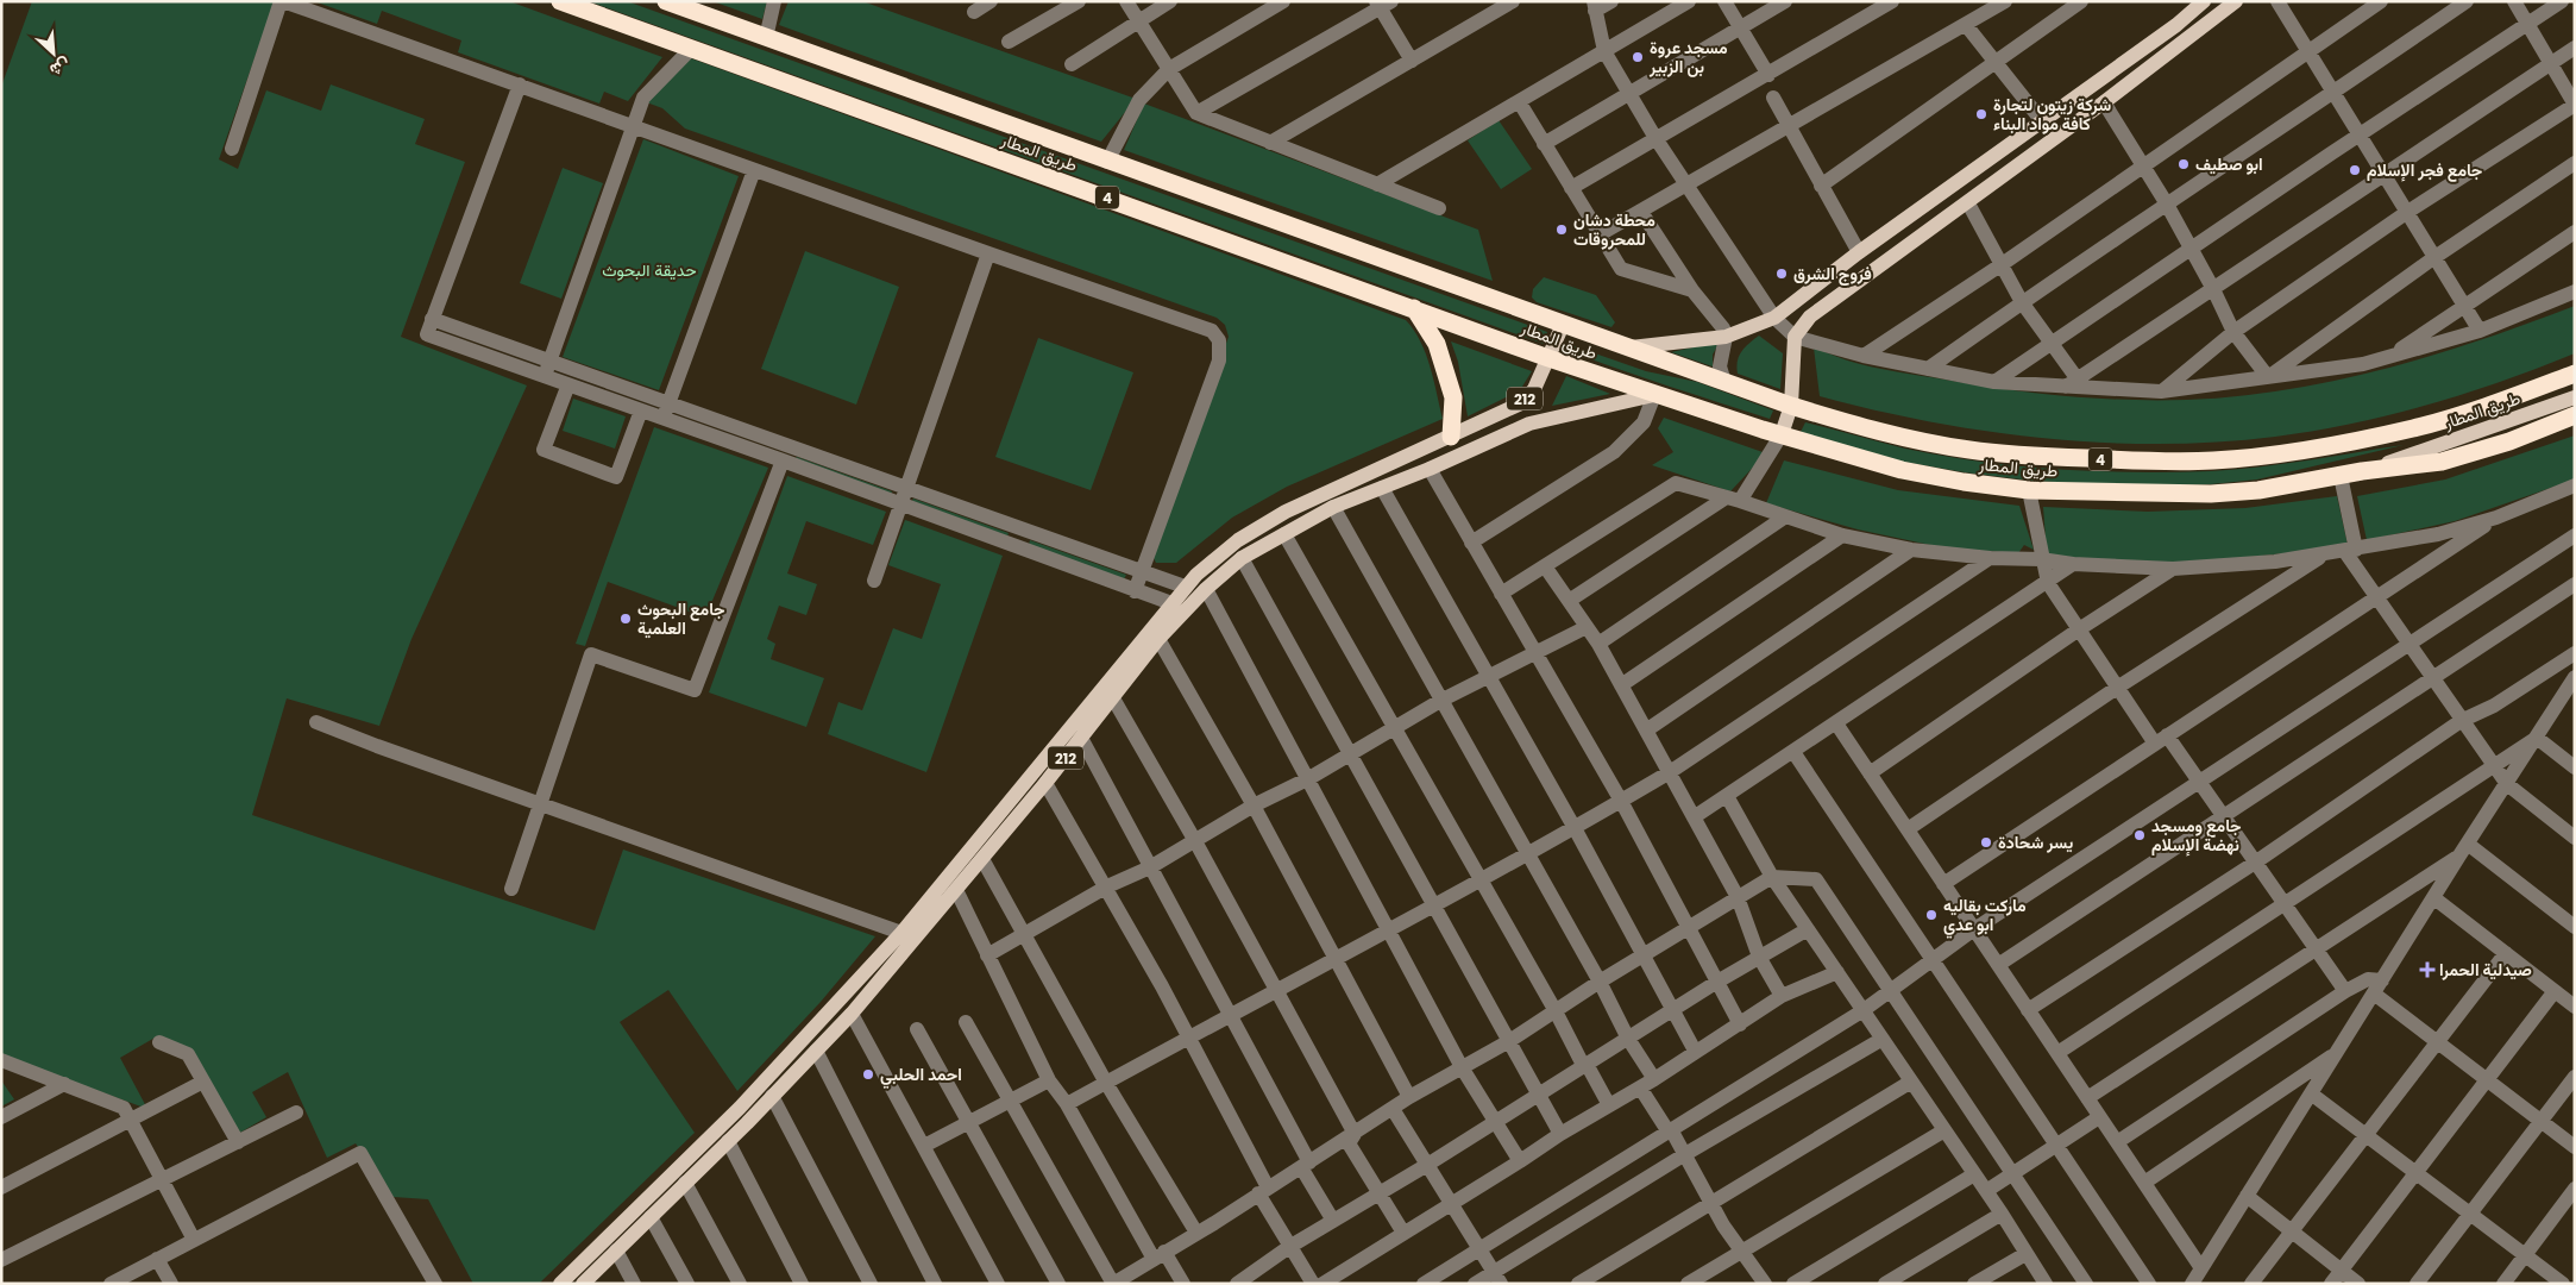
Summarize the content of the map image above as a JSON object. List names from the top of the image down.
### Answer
{
  "streets": {
    "highway": ["طريق المطار", "4"],
    "main road": ["212"]
  },
  "crossings": [
    ["طريق المطار", "4"],
    ["طريق المطار", "212"]
  ],
  "parks": ["حديقة البحوث"],
  "places": {
    "other": [
      "مسجد عروة بن الزبير",
      "شركة زيتون لتجارة كافة مواد البناء",
      "ابو صطيف",
      "جامع فجر الإسلام",
      "محطة دشان للمحروقات",
      "فروج الشرق",
      "جامع البحوث العلمية",
      "جامع ومسجد نهضة الإسلام",
      "يسر شحادة",
      "ماركت بقاليه ابو عدي",
      "احمد الحلبي"
    ],
    "health": ["صيدلية الحمرا"]
  },
  "north": "bottom right"
}
